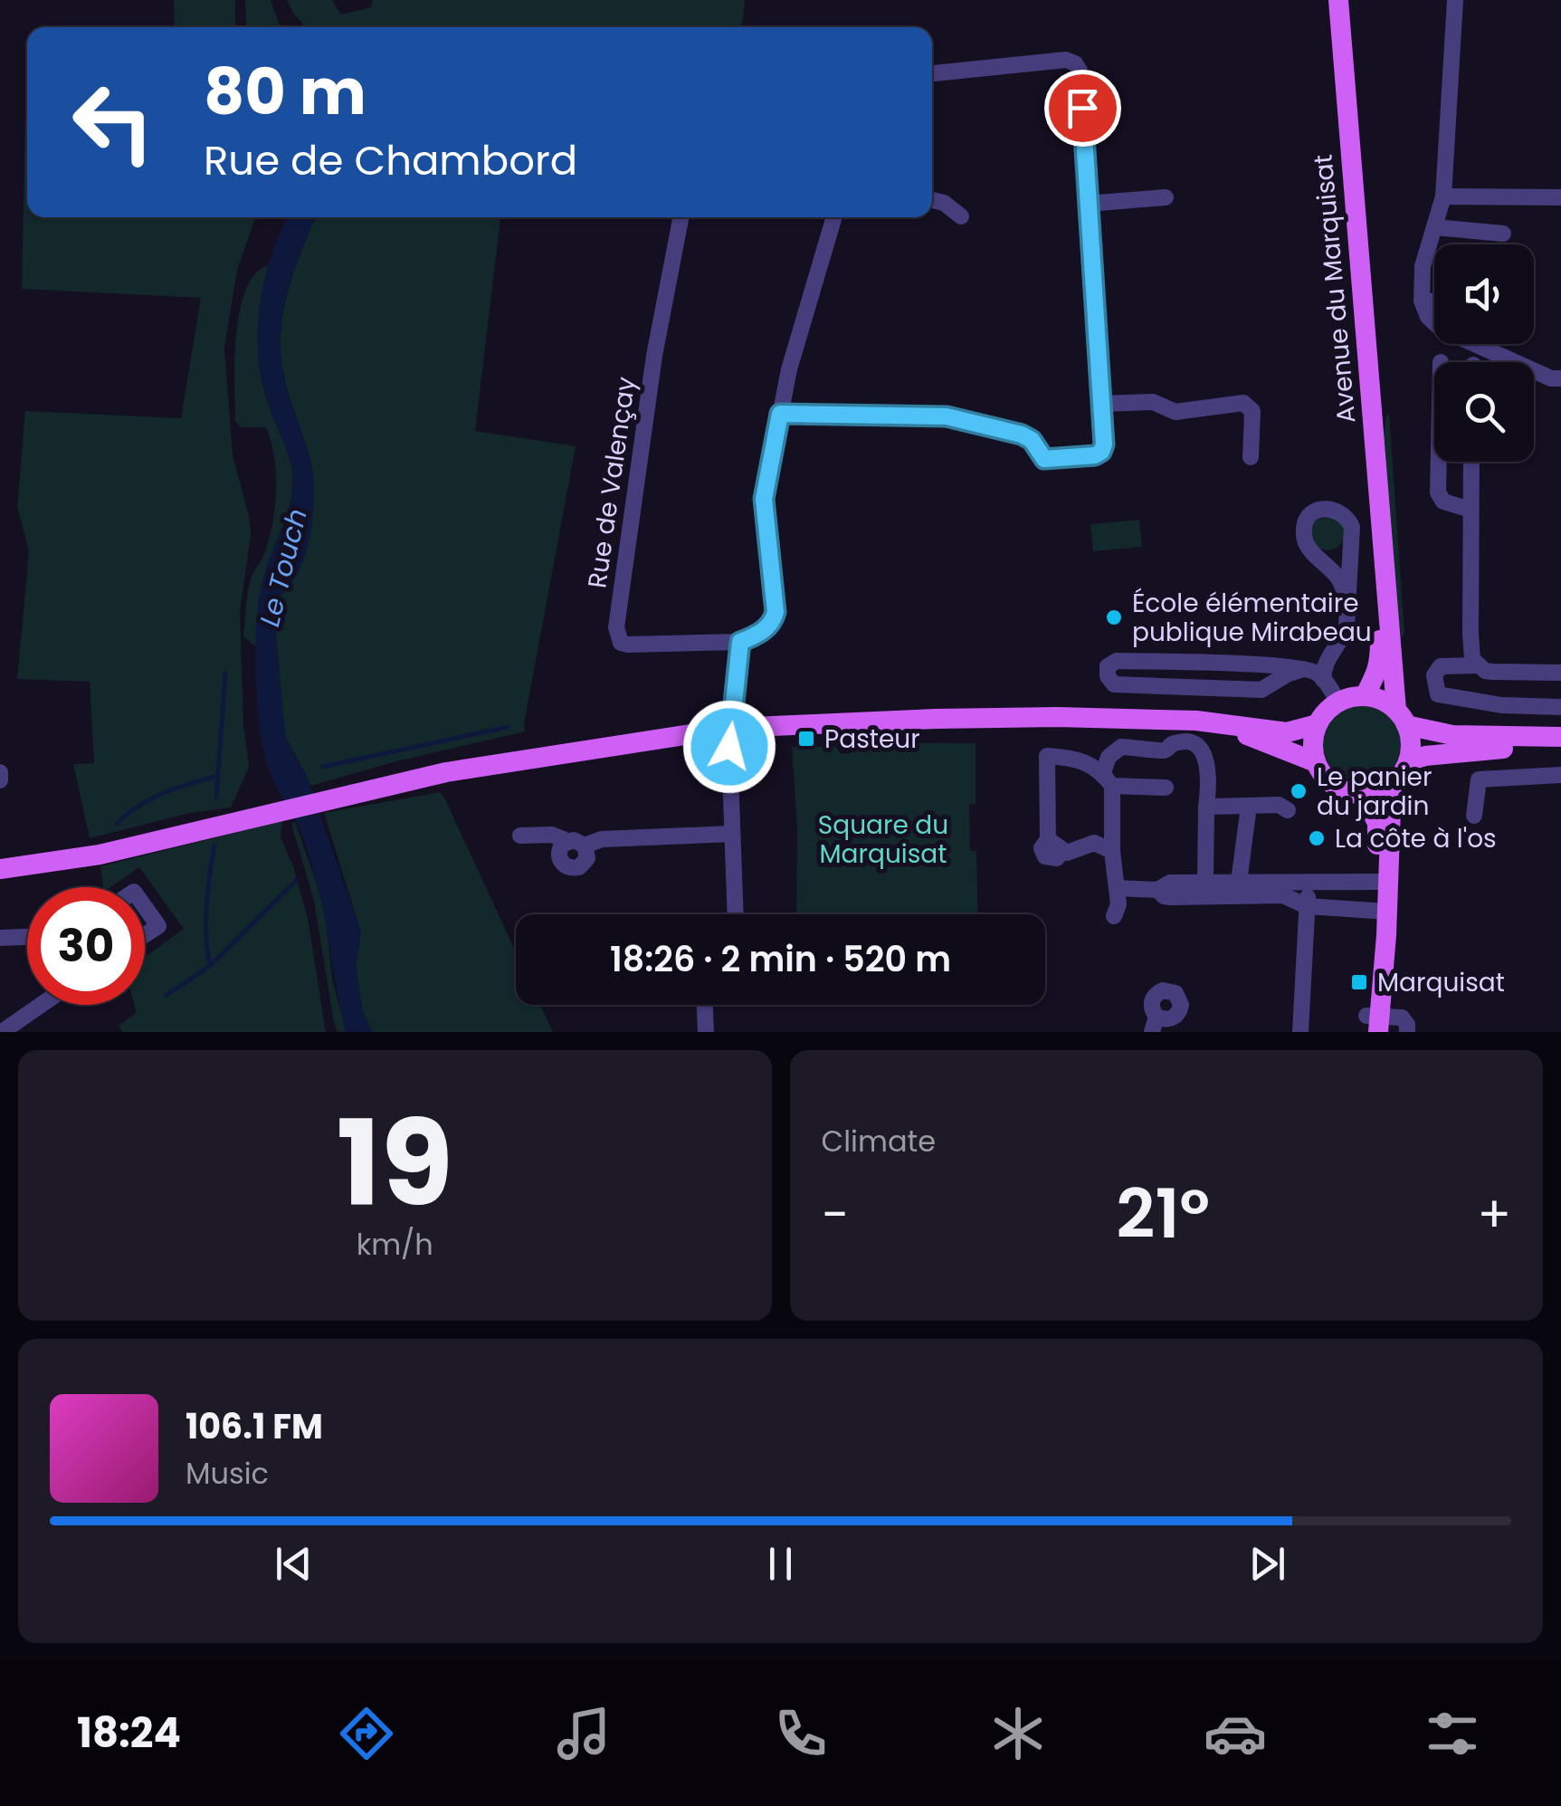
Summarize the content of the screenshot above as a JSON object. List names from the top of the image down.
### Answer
{
  "streets": {
    "main road": ["Avenue du Marquisat"],
    "street": ["Rue de Valençay"]
  },
  "water": ["Le Touch"],
  "parks": ["Square du Marquisat"],
  "places": {
    "other": ["École élémentaire publique Mirabeau", "Le panier du jardin", "La côte à l'os"],
    "transit": ["Pasteur", "Marquisat"]
  },
  "page": {
    "turn": ["80 m", "Rue de Chambord"],
    "limit": "30",
    "trip": "18:26 · 2 min · 520 m",
    "tile": [
      ["19", "km/h"],
      "Climate"
    ],
    "heat": ["−", "21°", "+"],
    "song": ["106.1 FM", "Music"],
    "tabs": "18:24"
  }
}
